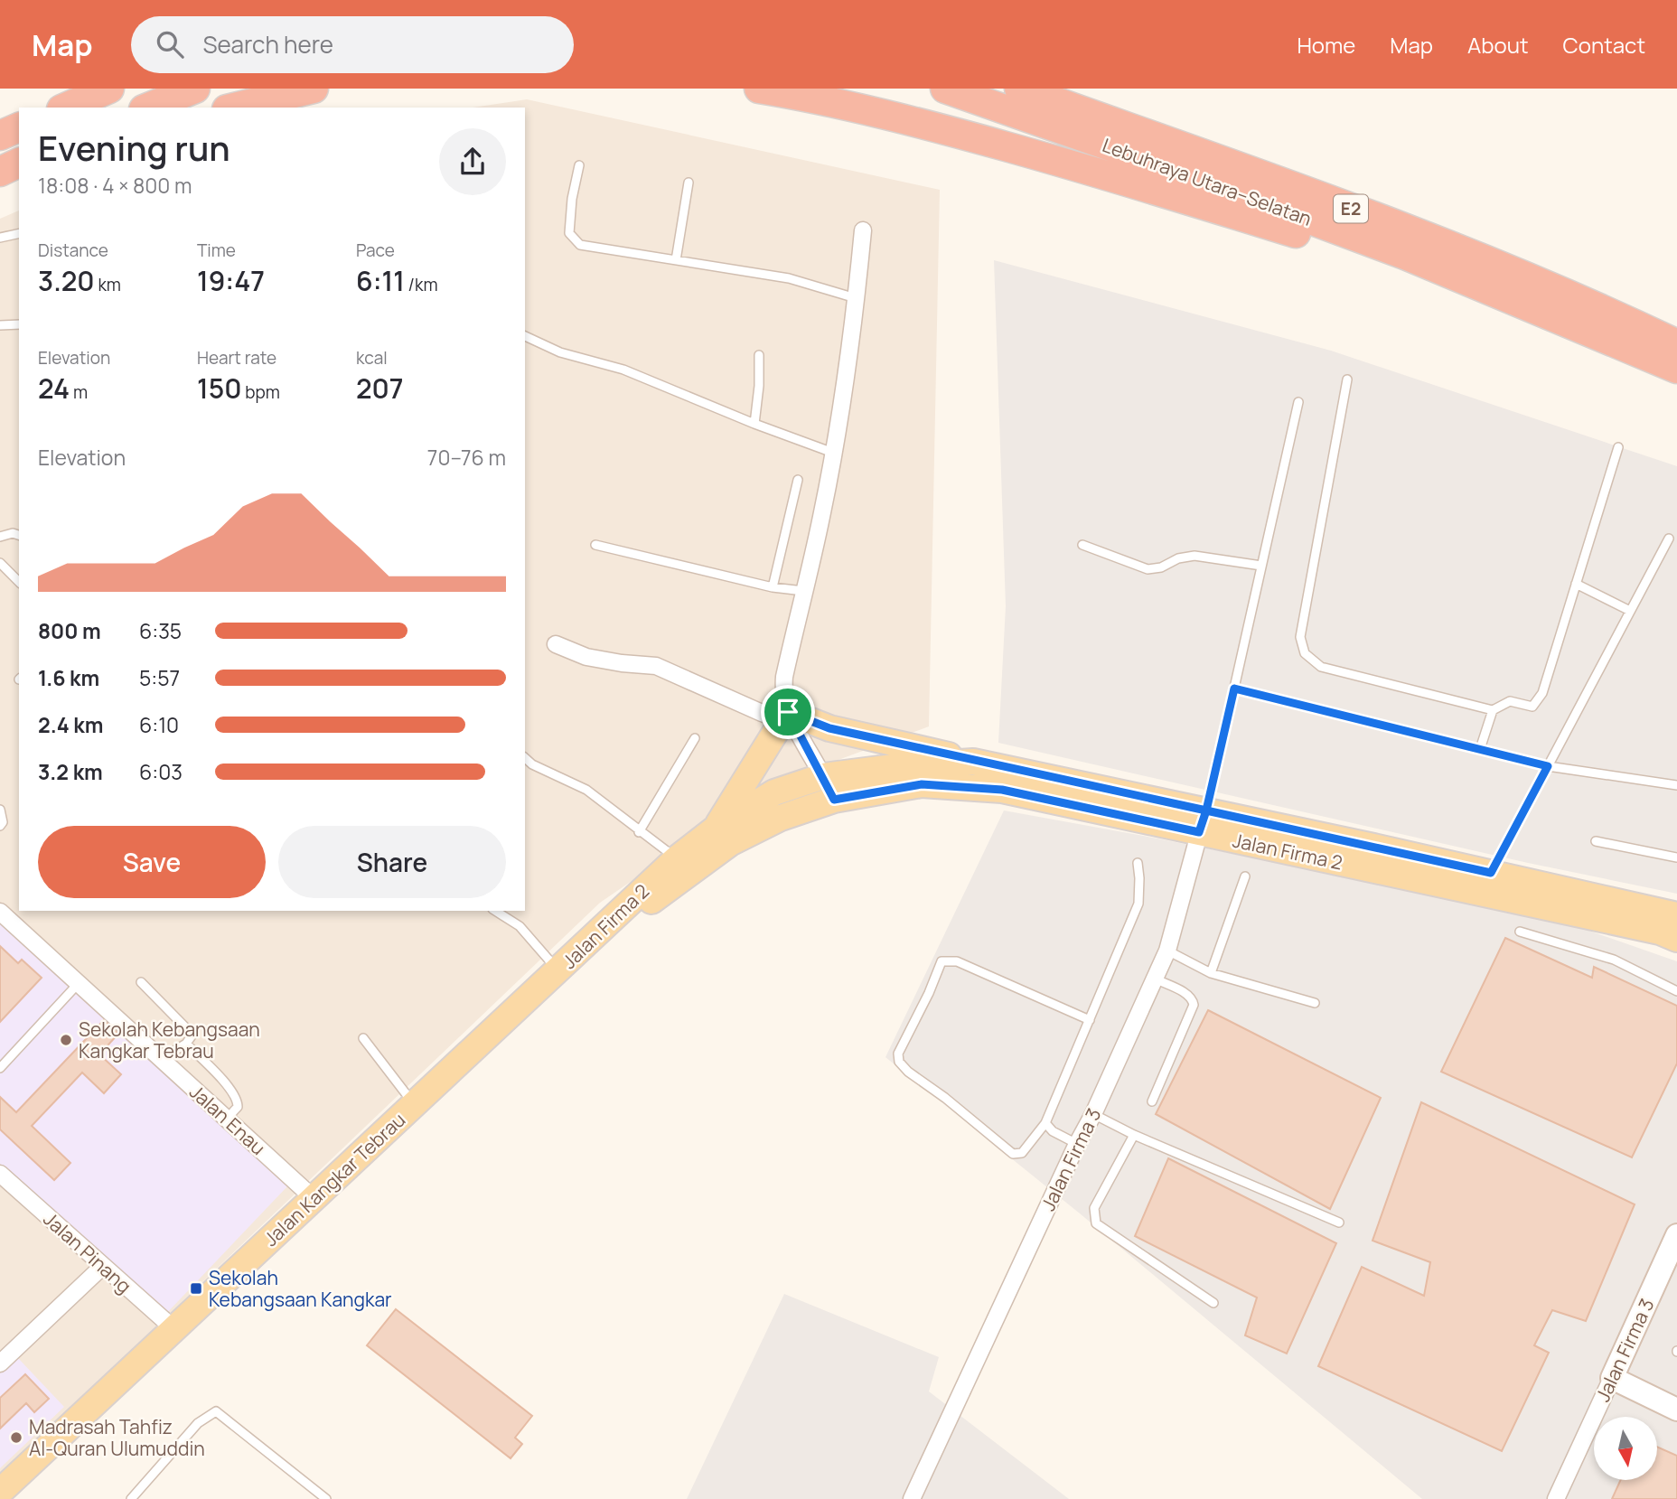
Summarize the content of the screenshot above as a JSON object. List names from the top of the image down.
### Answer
{
  "streets": {
    "highway": ["Lebuhraya Utara–Selatan", "E2"],
    "main road": ["Jalan Firma 2", "Jalan Kangkar Tebrau"],
    "street": ["Jalan Enau", "Jalan Firma 3", "Jalan Pinang"]
  },
  "crossings": [
    ["Jalan Firma 2", "Jalan Firma 3"],
    ["Jalan Firma 2", "Jalan Kangkar Tebrau"],
    ["Jalan Enau", "Jalan Kangkar Tebrau"],
    ["Jalan Kangkar Tebrau", "Jalan Pinang"]
  ],
  "places": {
    "other": ["Sekolah Kebangsaan Kangkar Tebrau", "Madrasah Tahfiz Al-Quran Ulumuddin"],
    "transit": ["Sekolah Kebangsaan Kangkar"]
  },
  "north": "bottom",
  "page": {
    "header": "Map",
    "search": "Search here",
    "nav": [
      "Home",
      "Map",
      "About",
      "Contact"
    ],
    "heading": ["Evening run", "18:08 · 4 × 800 m"],
    "stats": [
      ["Distance", "3.20 km"],
      ["Time", "19:47"],
      ["Pace", "6:11 /km"],
      ["Elevation", "24 m"],
      ["Heart rate", "150 bpm"],
      ["kcal", "207"]
    ],
    "chart": ["Elevation", "70–76 m"],
    "list": [
      {
        "name": "800 m",
        "note": "6:35"
      },
      {
        "name": "1.6 km",
        "note": "5:57"
      },
      {
        "name": "2.4 km",
        "note": "6:10"
      },
      {
        "name": "3.2 km",
        "note": "6:03"
      }
    ],
    "buttons": ["Save", "Share"]
  }
}
